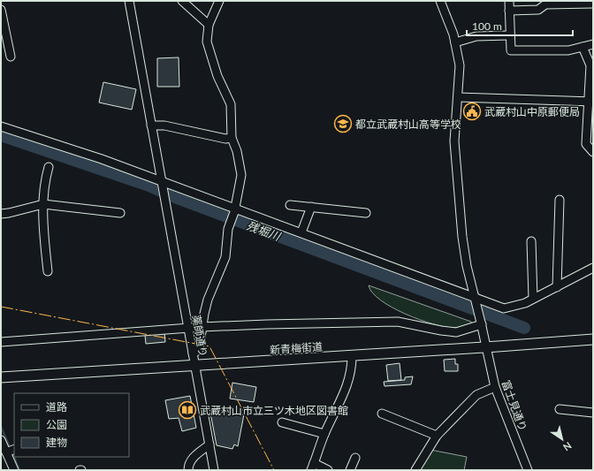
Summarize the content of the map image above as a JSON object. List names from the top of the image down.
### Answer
{
  "streets": {
    "main road": ["新青梅街道"],
    "street": ["薬師通り", "富士見通り"]
  },
  "crossings": [
    ["薬師通り", "新青梅街道"],
    ["新青梅街道", "富士見通り"]
  ],
  "water": ["残堀川"],
  "places": {
    "public building": ["武蔵村山中原郵便局"],
    "school or university": ["都立武蔵村山高等学校"],
    "library": ["武蔵村山市立三ツ木地区図書館"]
  },
  "legend": ["道路", "公園", "建物"],
  "scale_bar": "100 m",
  "north": "bottom right"
}
